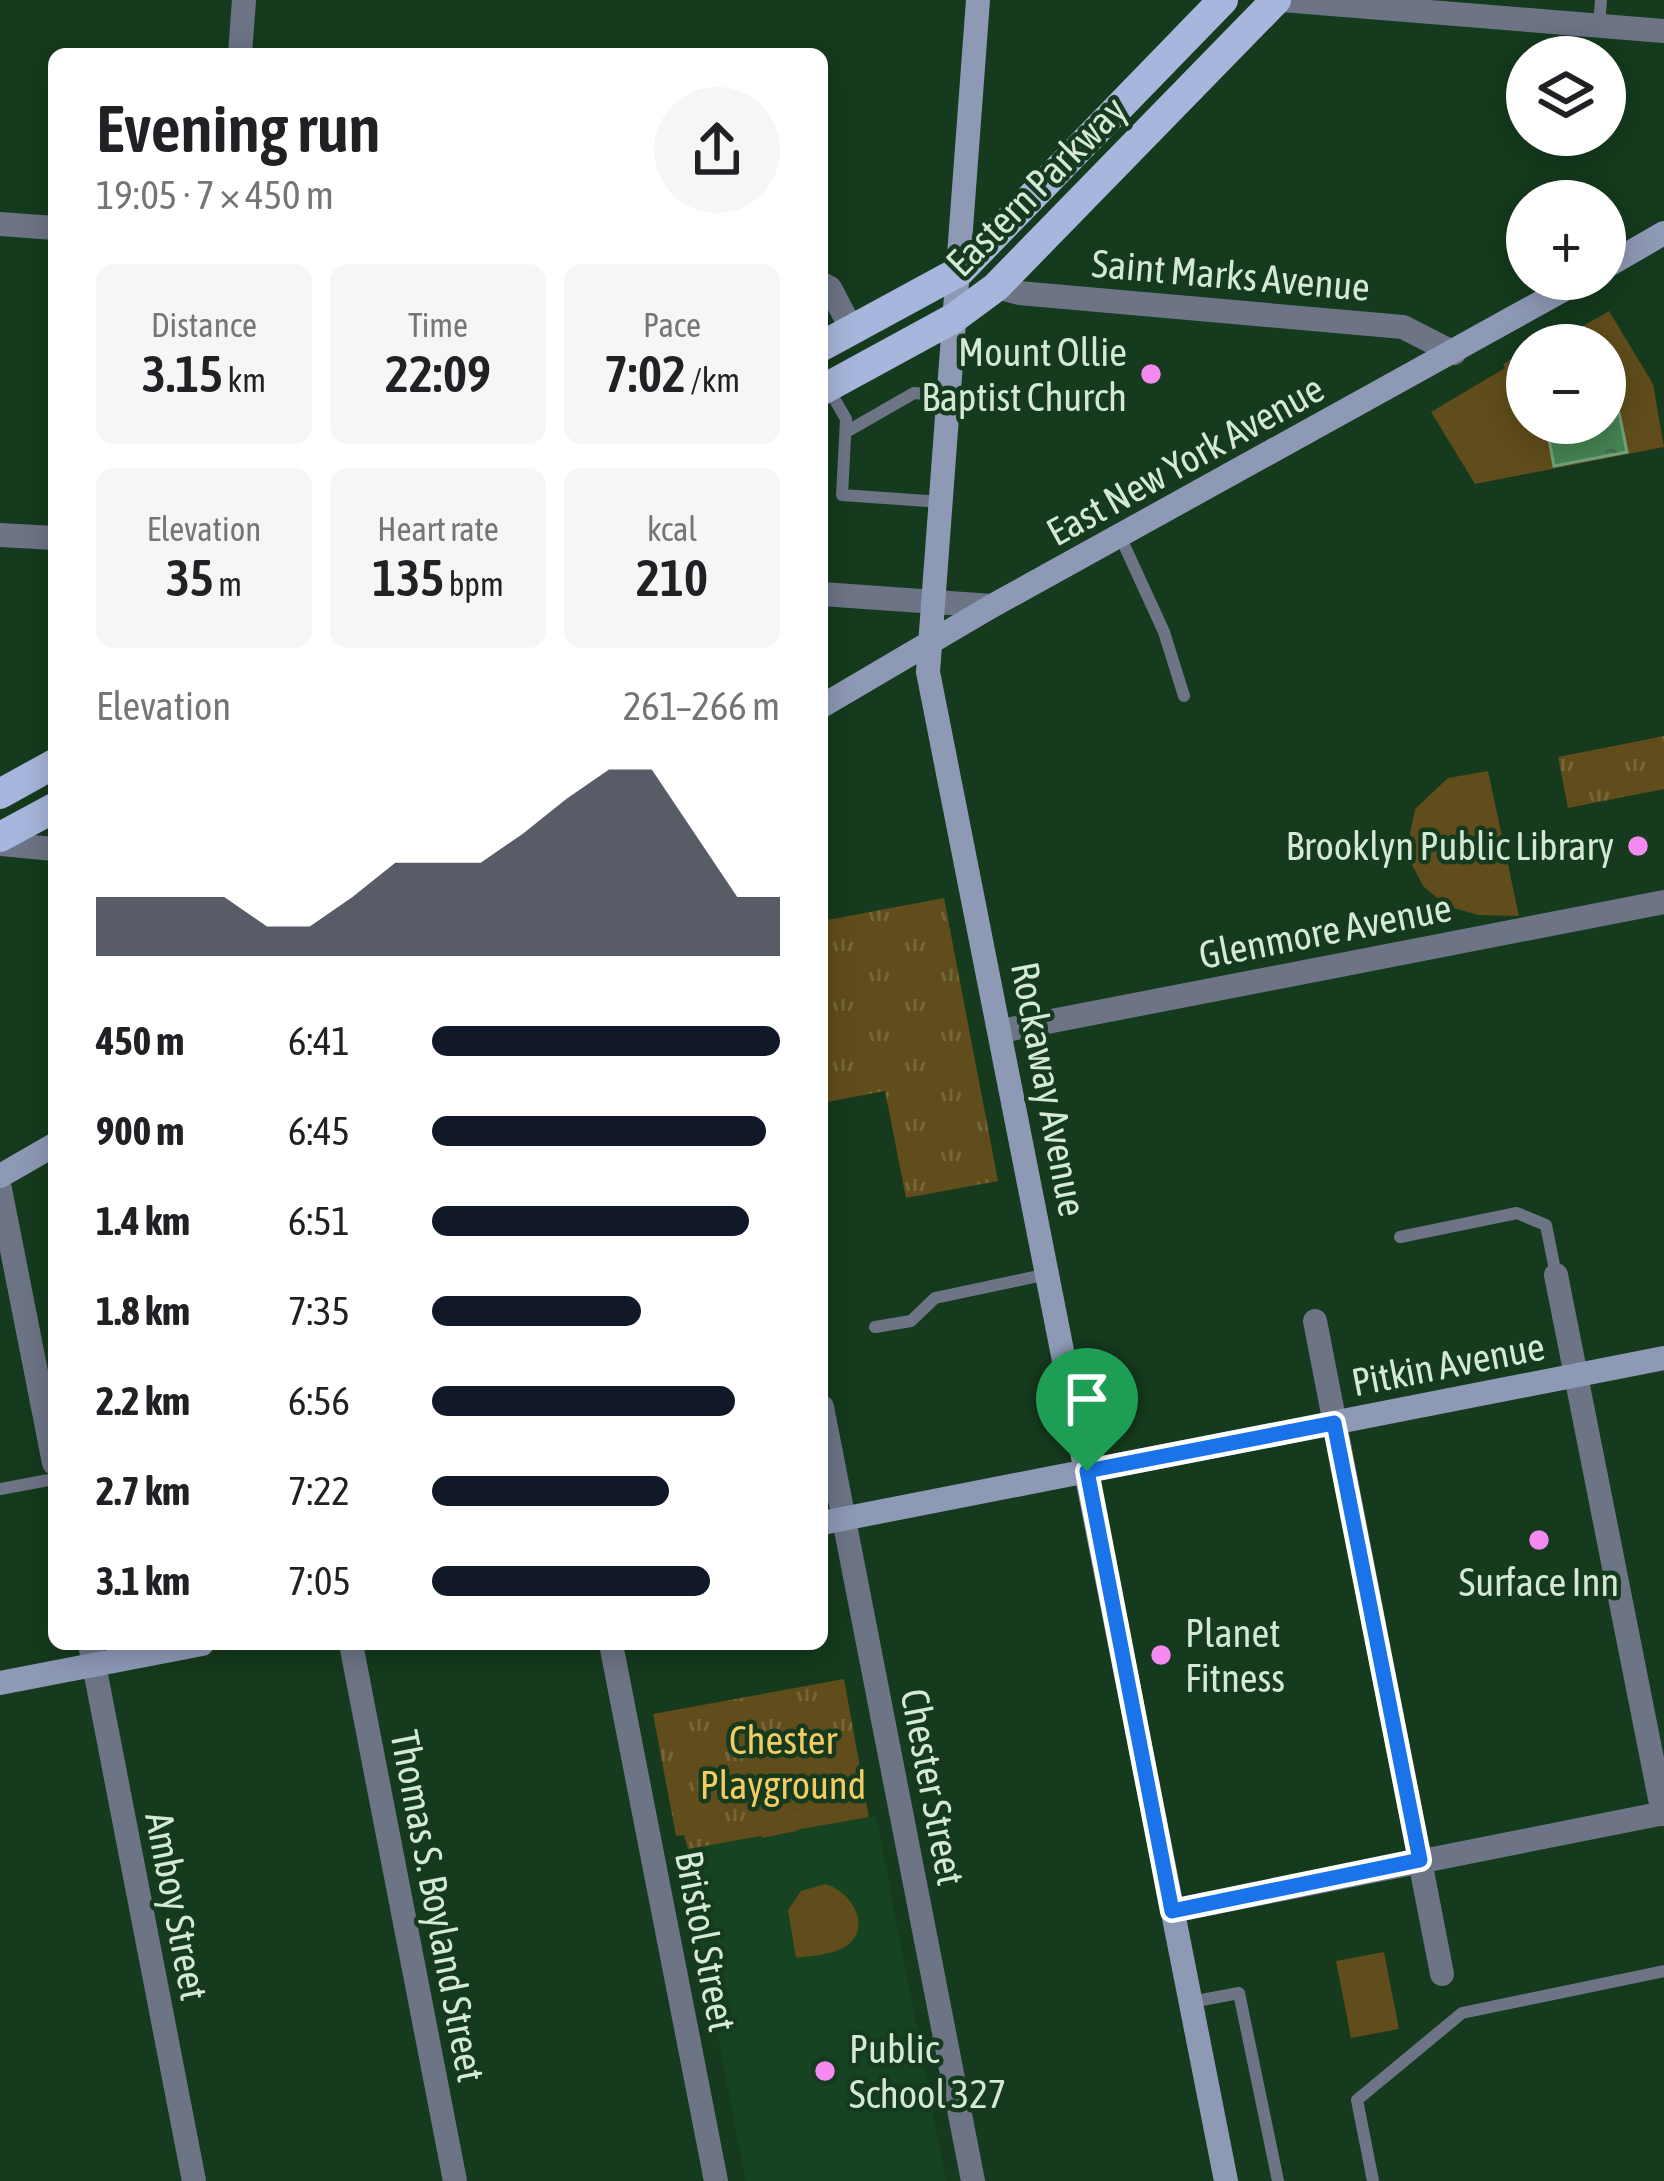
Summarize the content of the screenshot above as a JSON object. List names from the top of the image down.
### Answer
{
  "streets": {
    "main road": ["Eastern Parkway"],
    "street": [
      "Saint Marks Avenue",
      "East New York Avenue",
      "Glenmore Avenue",
      "Rockaway Avenue",
      "Pitkin Avenue",
      "Chester Street",
      "Amboy Street",
      "Thomas S. Boyland Street",
      "Bristol Street"
    ]
  },
  "crossings": [
    ["Eastern Parkway", "Saint Marks Avenue"],
    ["Eastern Parkway", "Rockaway Avenue"],
    ["Saint Marks Avenue", "East New York Avenue"],
    ["East New York Avenue", "Rockaway Avenue"],
    ["Glenmore Avenue", "Rockaway Avenue"],
    ["Rockaway Avenue", "Pitkin Avenue"],
    ["Pitkin Avenue", "Chester Street"]
  ],
  "parks": ["Chester Playground"],
  "places": [
    "Mount Ollie Baptist Church",
    "Brooklyn Public Library",
    "Surface Inn",
    "Planet Fitness",
    "Public School 327"
  ],
  "page": {
    "map_buttons": ["+", "−"],
    "heading": ["Evening run", "19:05 · 7 × 450 m"],
    "stats": [
      ["Distance", "3.15 km"],
      ["Time", "22:09"],
      ["Pace", "7:02 /km"],
      ["Elevation", "35 m"],
      ["Heart rate", "135 bpm"],
      ["kcal", "210"]
    ],
    "chart": ["Elevation", "261–266 m"],
    "list": [
      {
        "name": "450 m",
        "note": "6:41"
      },
      {
        "name": "900 m",
        "note": "6:45"
      },
      {
        "name": "1.4 km",
        "note": "6:51"
      },
      {
        "name": "1.8 km",
        "note": "7:35"
      },
      {
        "name": "2.2 km",
        "note": "6:56"
      },
      {
        "name": "2.7 km",
        "note": "7:22"
      },
      {
        "name": "3.1 km",
        "note": "7:05"
      }
    ]
  }
}
